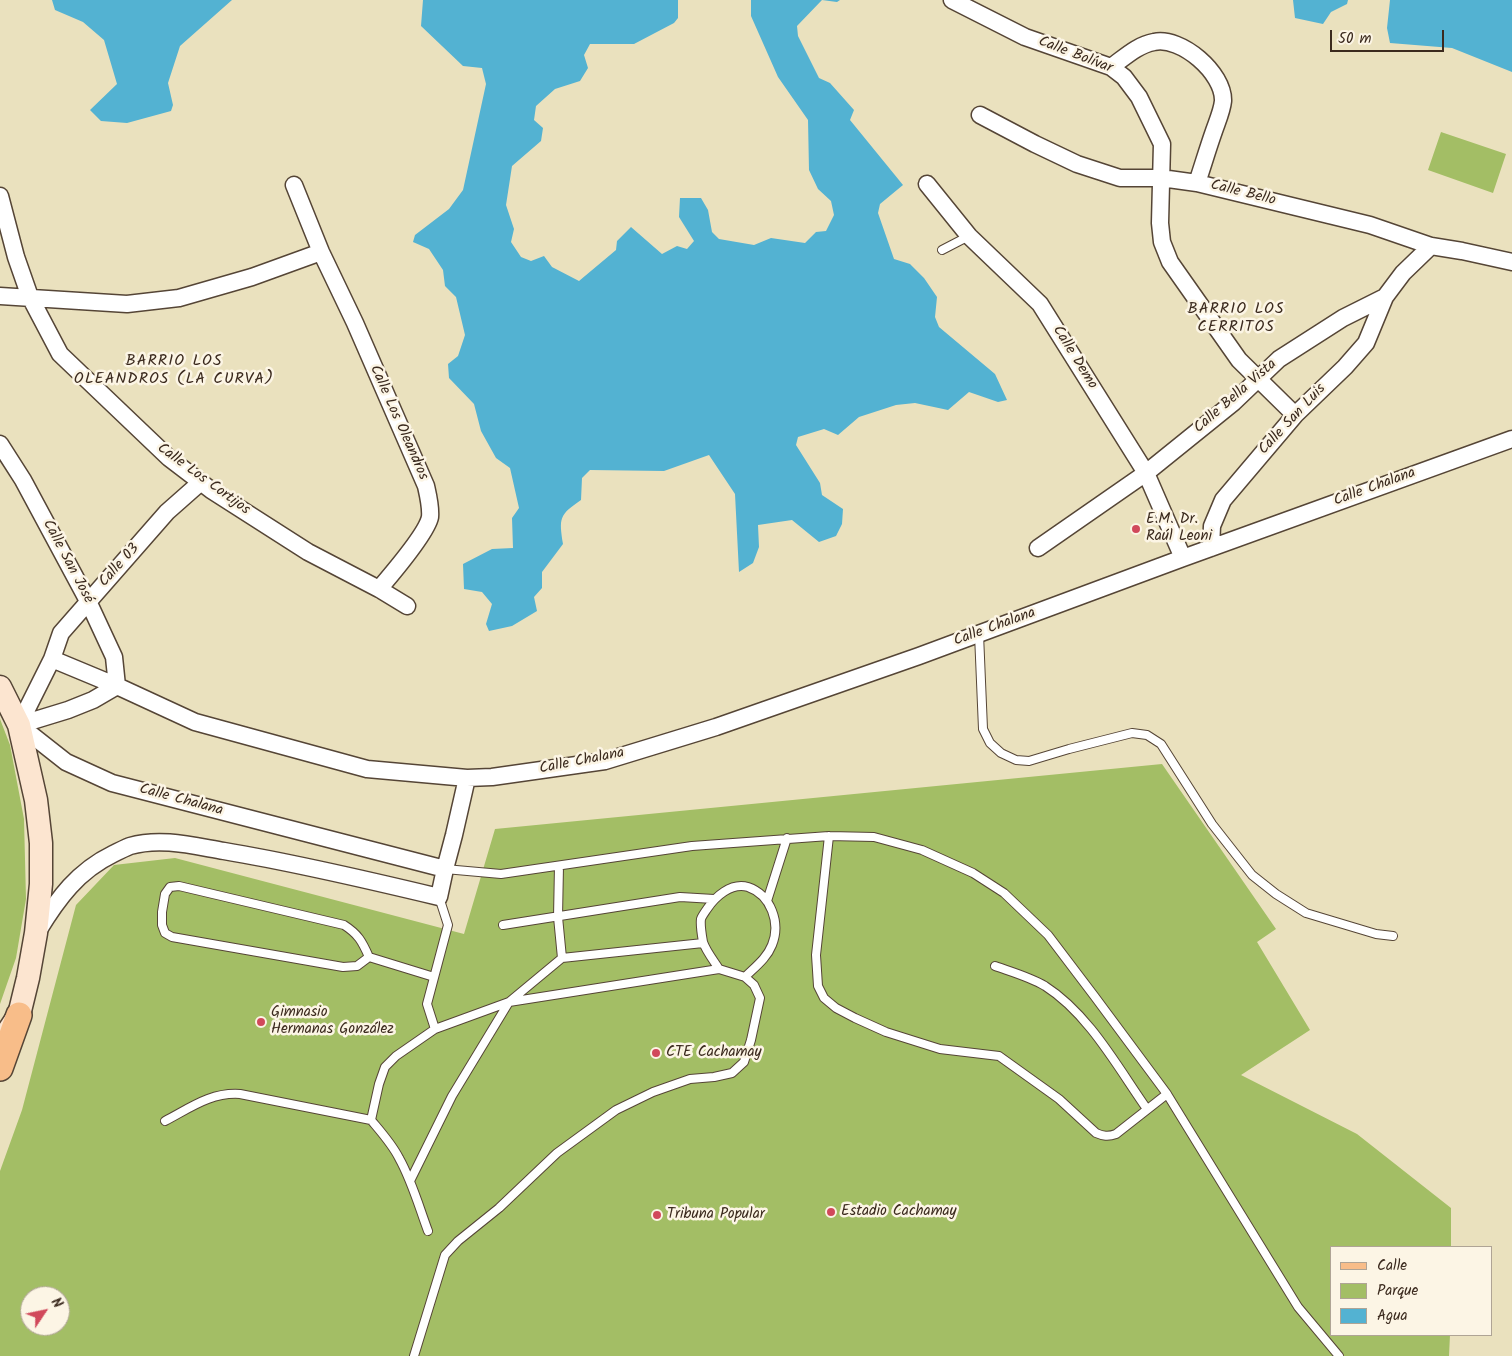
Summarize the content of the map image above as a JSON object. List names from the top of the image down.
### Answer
{
  "streets": {
    "street": [
      "Calle Bolívar",
      "Calle Bello",
      "Calle Demo",
      "Calle Bella Vista",
      "Calle San Luis",
      "Calle Los Oleandros",
      "Calle Los Cortijos",
      "Calle Chalana",
      "Calle San José",
      "Calle 03"
    ]
  },
  "crossings": [
    ["Calle Bolívar", "Calle Bello"],
    ["Calle Bolívar", "Calle Bella Vista"],
    ["Calle Bolívar", "Calle San Luis"],
    ["Calle Bello", "Calle Bella Vista"],
    ["Calle Demo", "Calle Bella Vista"],
    ["Calle Demo", "Calle Chalana"],
    ["Calle Bella Vista", "Calle San Luis"],
    ["Calle San Luis", "Calle Chalana"],
    ["Calle Los Oleandros", "Calle Los Cortijos"],
    ["Calle Los Cortijos", "Calle 03"],
    ["Calle Chalana", "Calle San José"],
    ["Calle Chalana", "Calle 03"],
    ["Calle San José", "Calle 03"]
  ],
  "districts": ["BARRIO LOS CERRITOS", "BARRIO LOS OLEANDROS (LA CURVA)"],
  "places": [
    "E.M. Dr. Raúl Leoni",
    "Gimnasio Hermanas González",
    "CTE Cachamay",
    "Estadio Cachamay",
    "Tribuna Popular"
  ],
  "legend": ["Calle", "Parque", "Agua"],
  "scale_bar": "50 m",
  "north": "top right"
}
